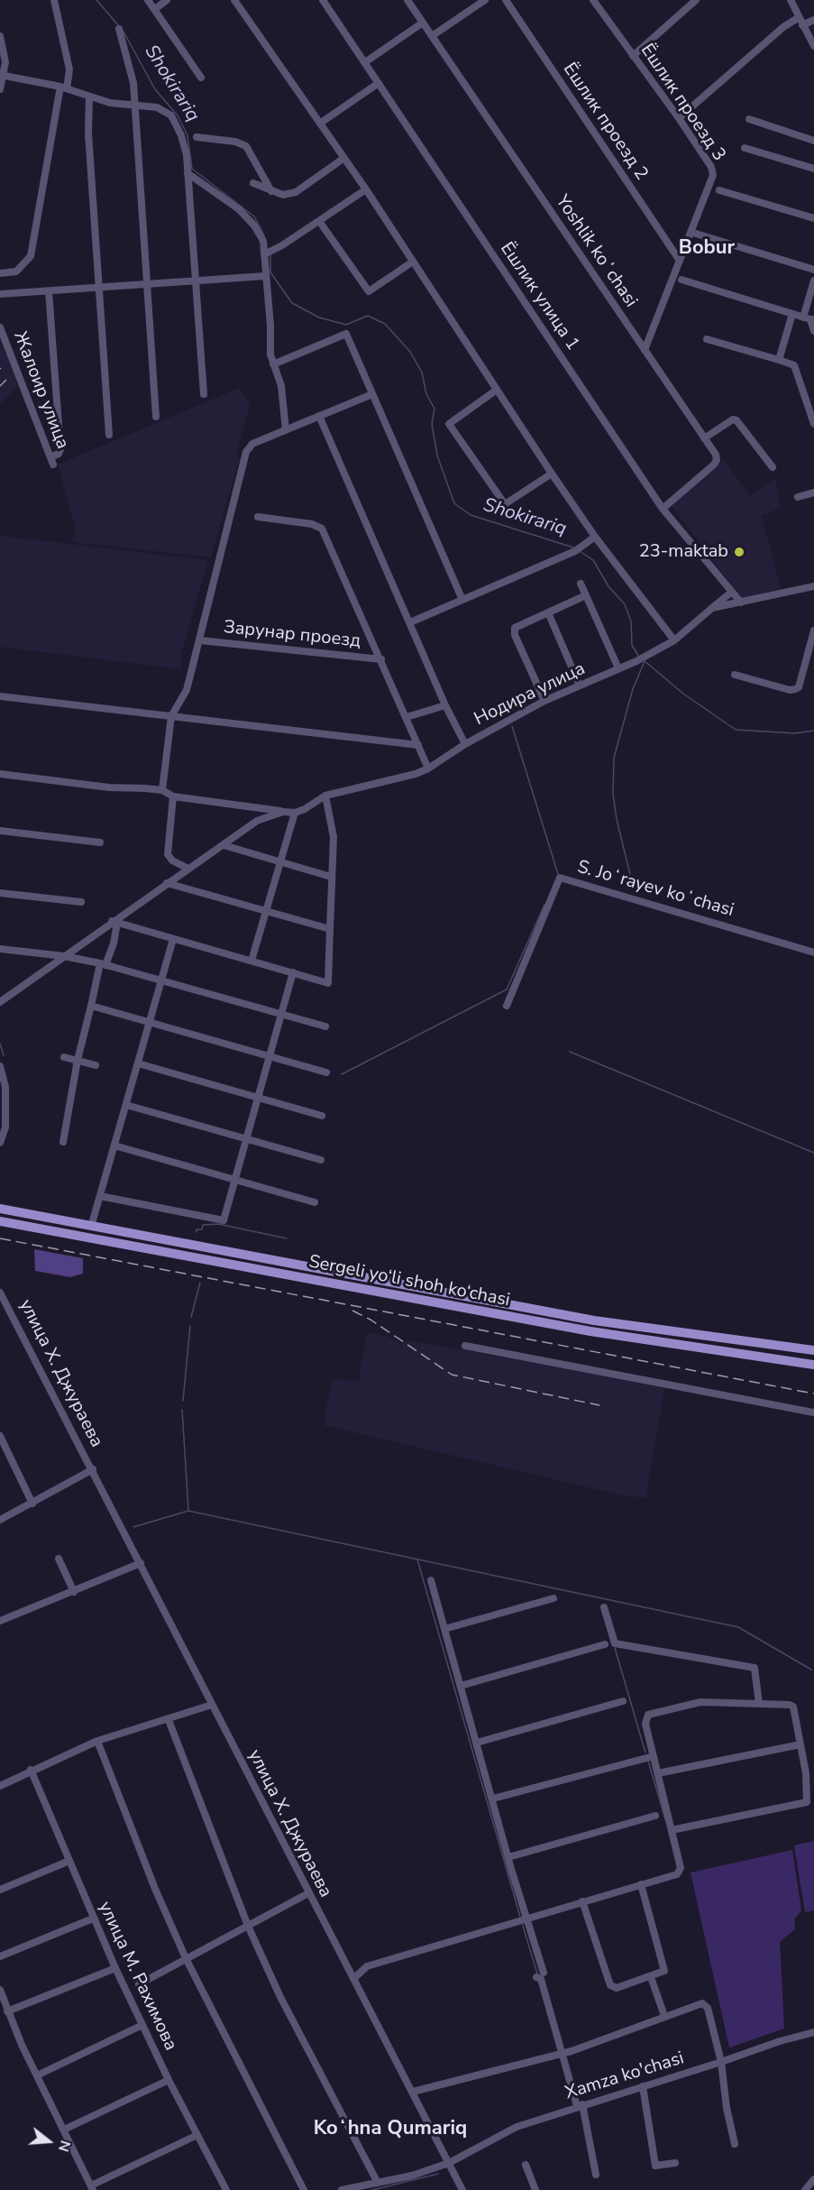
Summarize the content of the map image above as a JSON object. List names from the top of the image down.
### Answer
{
  "streets": {
    "main road": ["Sergeli yo‘li shoh ko‘chasi"],
    "street": [
      "Ёшлик проезд 3",
      "Ёшлик проезд 2",
      "Yoshlik koʻchasi",
      "Ёшлик улица 1",
      "Жалоир улица",
      "Зарунар проезд",
      "Нодира улица",
      "S. Joʻrayev koʻchasi",
      "улица Х. Джураева",
      "улица М. Рахимова",
      "Xamza ko'chasi"
    ]
  },
  "crossings": [
    ["Ёшлик проезд 3", "Ёшлик проезд 2"],
    ["Ёшлик проезд 3", "Yoshlik koʻchasi"],
    ["Yoshlik koʻchasi", "Ёшлик улица 1"],
    ["Ёшлик улица 1", "Нодира улица"],
    ["улица Х. Джураева", "Xamza ko'chasi"]
  ],
  "districts": ["Bobur", "Koʻhna Qumariq"],
  "water": ["Shokirariq"],
  "places": ["23-maktab"],
  "north": "right"
}
